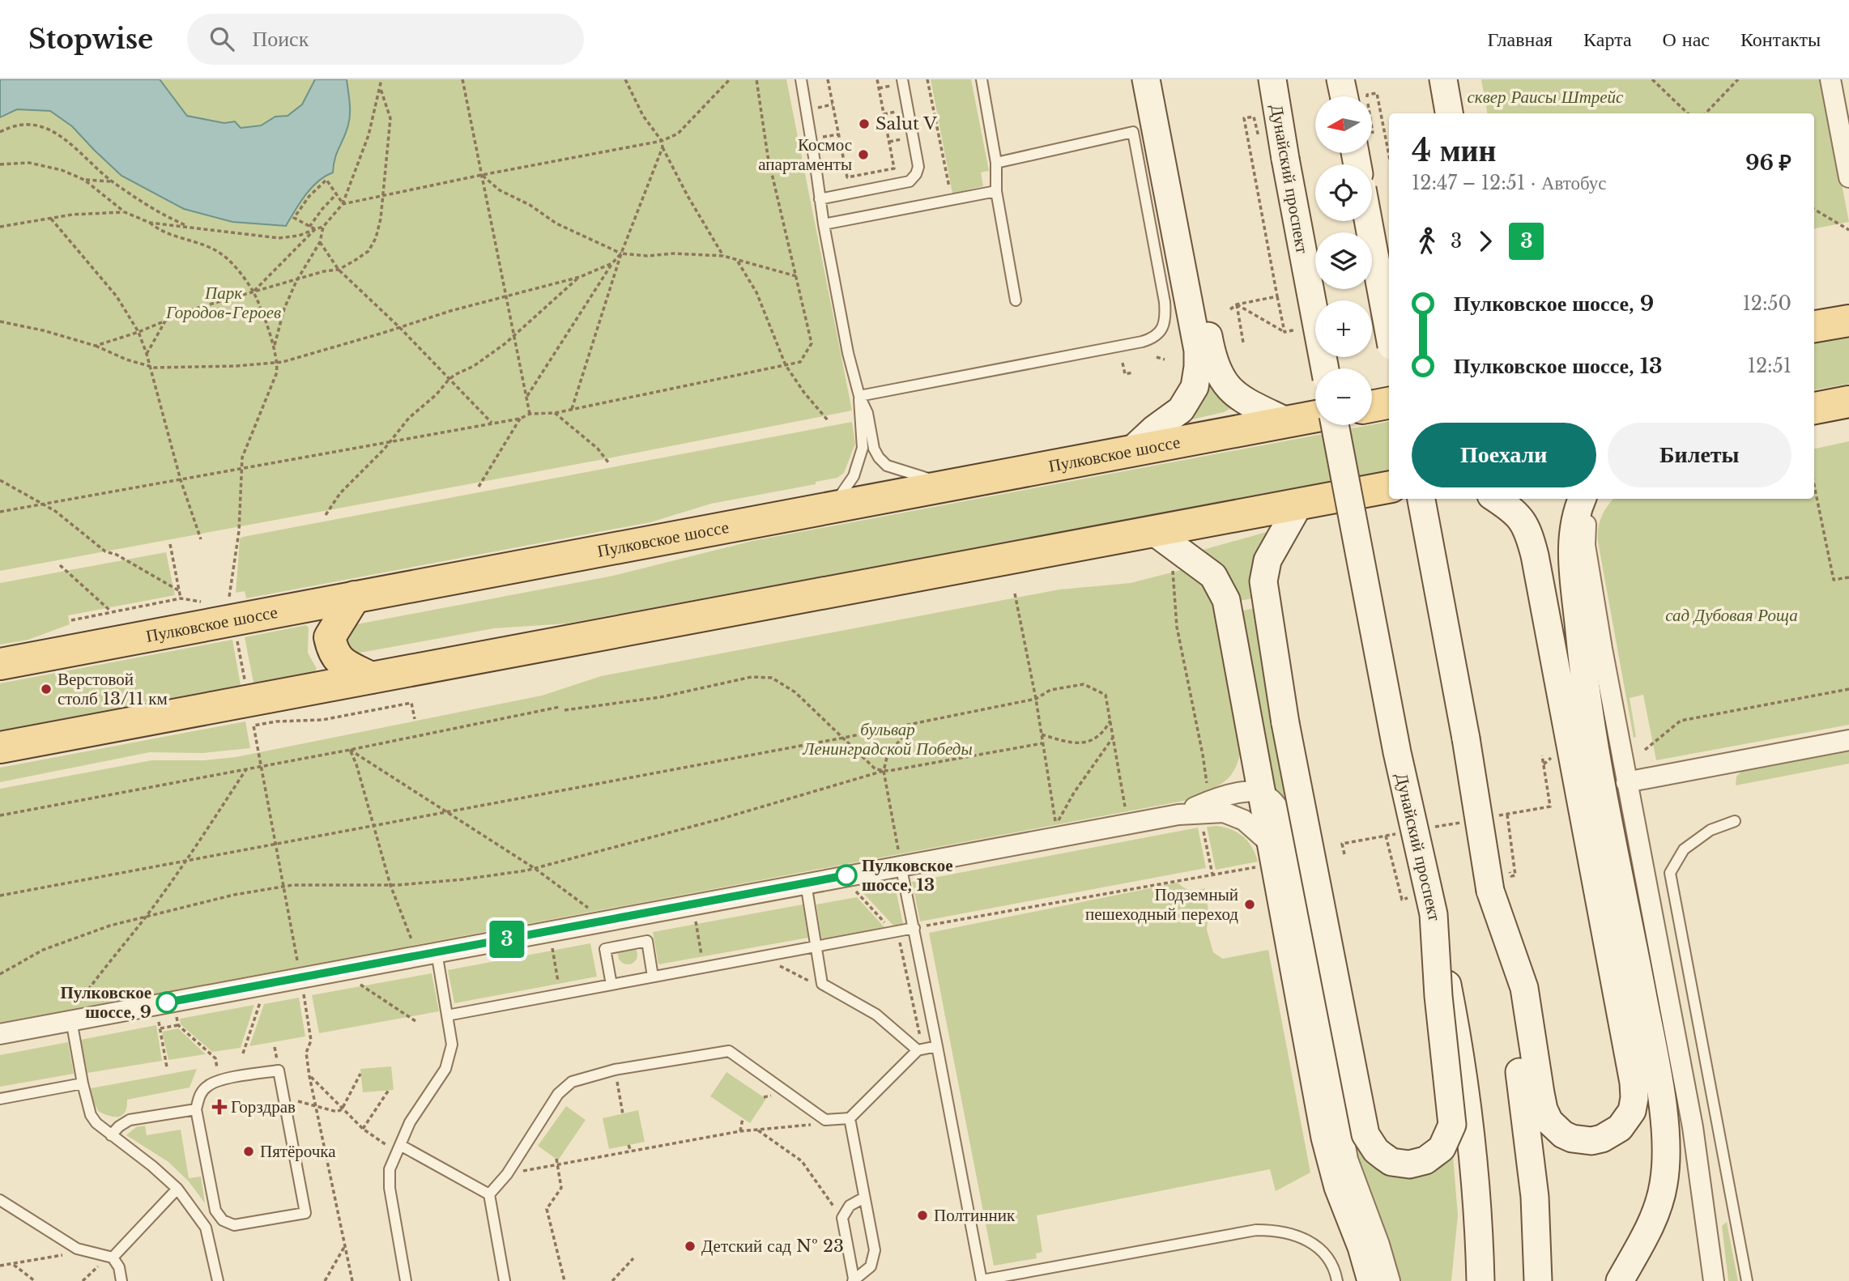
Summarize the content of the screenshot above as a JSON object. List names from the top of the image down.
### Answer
{
  "streets": {
    "main road": ["Дунайский проспект", "Пулковское шоссе"]
  },
  "parks": [
    "сквер Раисы Штрейс",
    "Парк Городов-Героев",
    "сад Дубовая Роща",
    "бульвар Ленинградской Победы"
  ],
  "places": {
    "other": [
      "Salut V",
      "Космос апартаменты",
      "Верстовой столб 13/11 км",
      "Пулковское шоссе, 13",
      "Подземный пешеходный переход",
      "Пулковское шоссе, 9",
      "Пятёрочка",
      "Полтинник",
      "Детский сад № 23"
    ],
    "health": ["Горздрав"]
  },
  "lines": ["bus line 3"],
  "north": "left",
  "page": {
    "header": "Stopwise",
    "search": "Поиск",
    "nav": [
      "Главная",
      "Карта",
      "О нас",
      "Контакты"
    ],
    "on_map": "3",
    "map_buttons": ["+", "−"],
    "heading": ["4 мин", "12:47 – 12:51 · Автобус", "96 ₽"],
    "legs": ["3", "3"],
    "list": [
      {
        "name": "Пулковское шоссе, 9",
        "value": "12:50"
      },
      {
        "name": "Пулковское шоссе, 13",
        "value": "12:51"
      }
    ],
    "buttons": ["Поехали", "Билеты"]
  }
}
